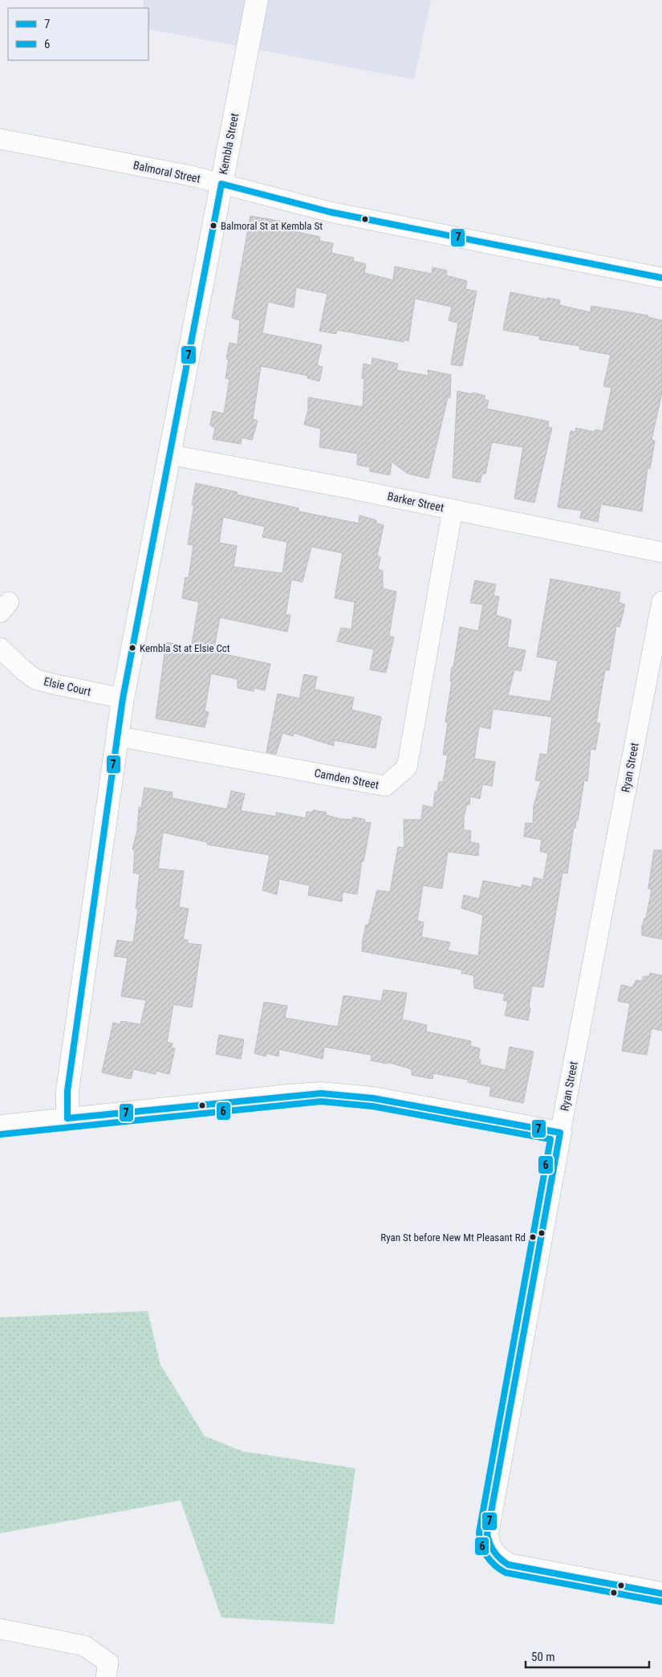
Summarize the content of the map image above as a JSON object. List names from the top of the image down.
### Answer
{
  "streets": {
    "main road": ["Kembla Street", "Ryan Street"],
    "street": [
      "Balmoral Street",
      "Barker Street",
      "Elsie Court",
      "Camden Street"
    ]
  },
  "crossings": [
    ["Kembla Street", "Balmoral Street"],
    ["Kembla Street", "Barker Street"],
    ["Kembla Street", "Elsie Court"],
    ["Kembla Street", "Camden Street"],
    ["Barker Street", "Camden Street"]
  ],
  "places": ["Balmoral St at Kembla St", "Kembla St at Elsie Cct", "Ryan St before New Mt Pleasant Rd"],
  "lines": ["transit line 7", "transit line 6"],
  "legend": ["7", "6"],
  "scale_bar": "50 m"
}
